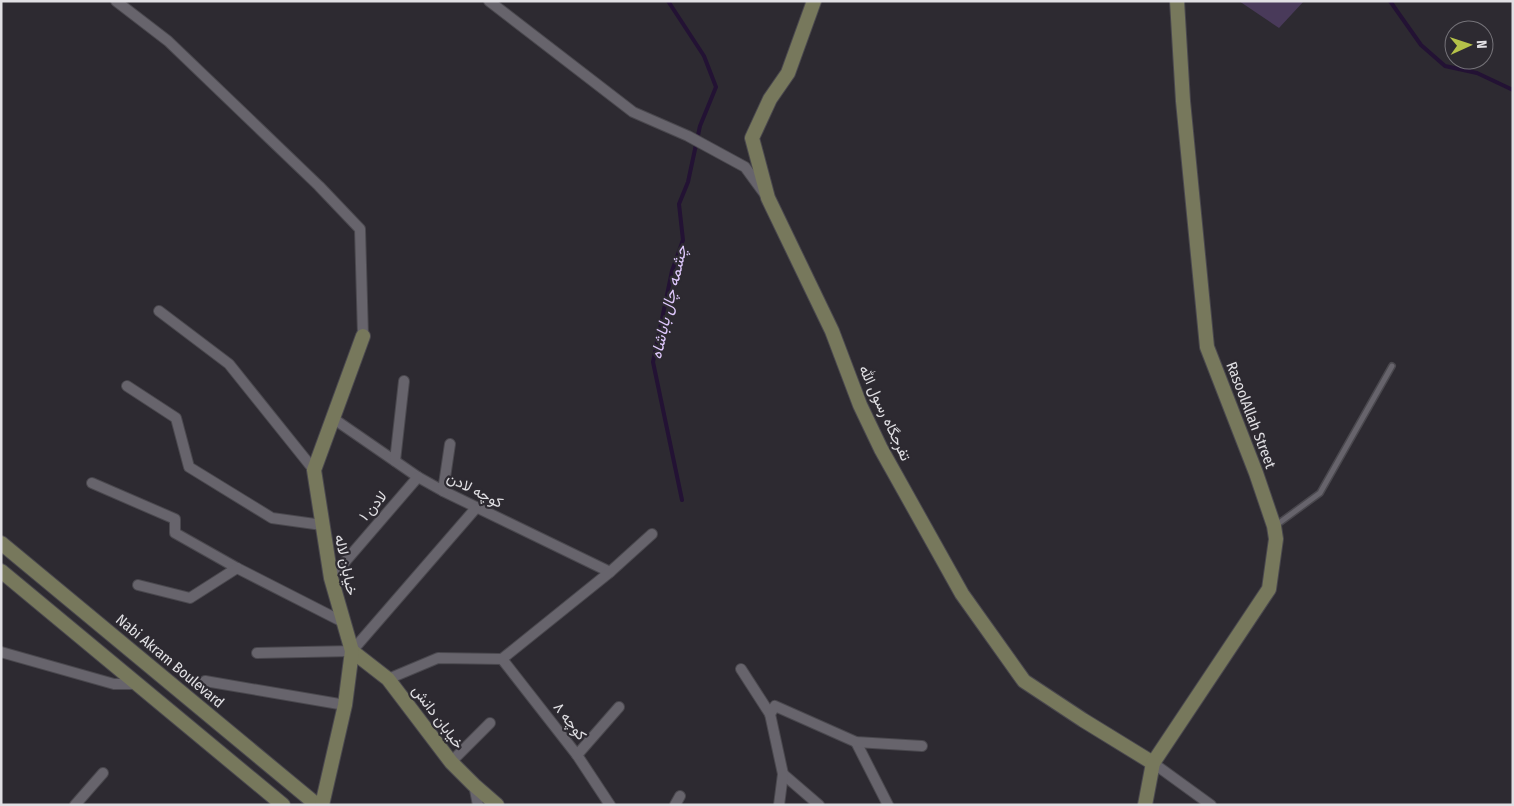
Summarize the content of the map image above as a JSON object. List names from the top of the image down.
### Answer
{
  "streets": {
    "street": [
      "تفرجگاه رسول الله",
      "RasoolAllah Street",
      "کوچه لادن",
      "لادن ۱",
      "خیابان لاله",
      "Nabi Akram Boulevard",
      "خیابان دانش",
      "کوچه ۸"
    ]
  },
  "crossings": [
    ["تفرجگاه رسول الله", "RasoolAllah Street"],
    ["کوچه لادن", "لادن ۱"],
    ["کوچه لادن", "خیابان لاله"],
    ["لادن ۱", "خیابان لاله"],
    ["خیابان لاله", "خیابان دانش"]
  ],
  "water": ["چشمه چال باباشاه"],
  "north": "right"
}
